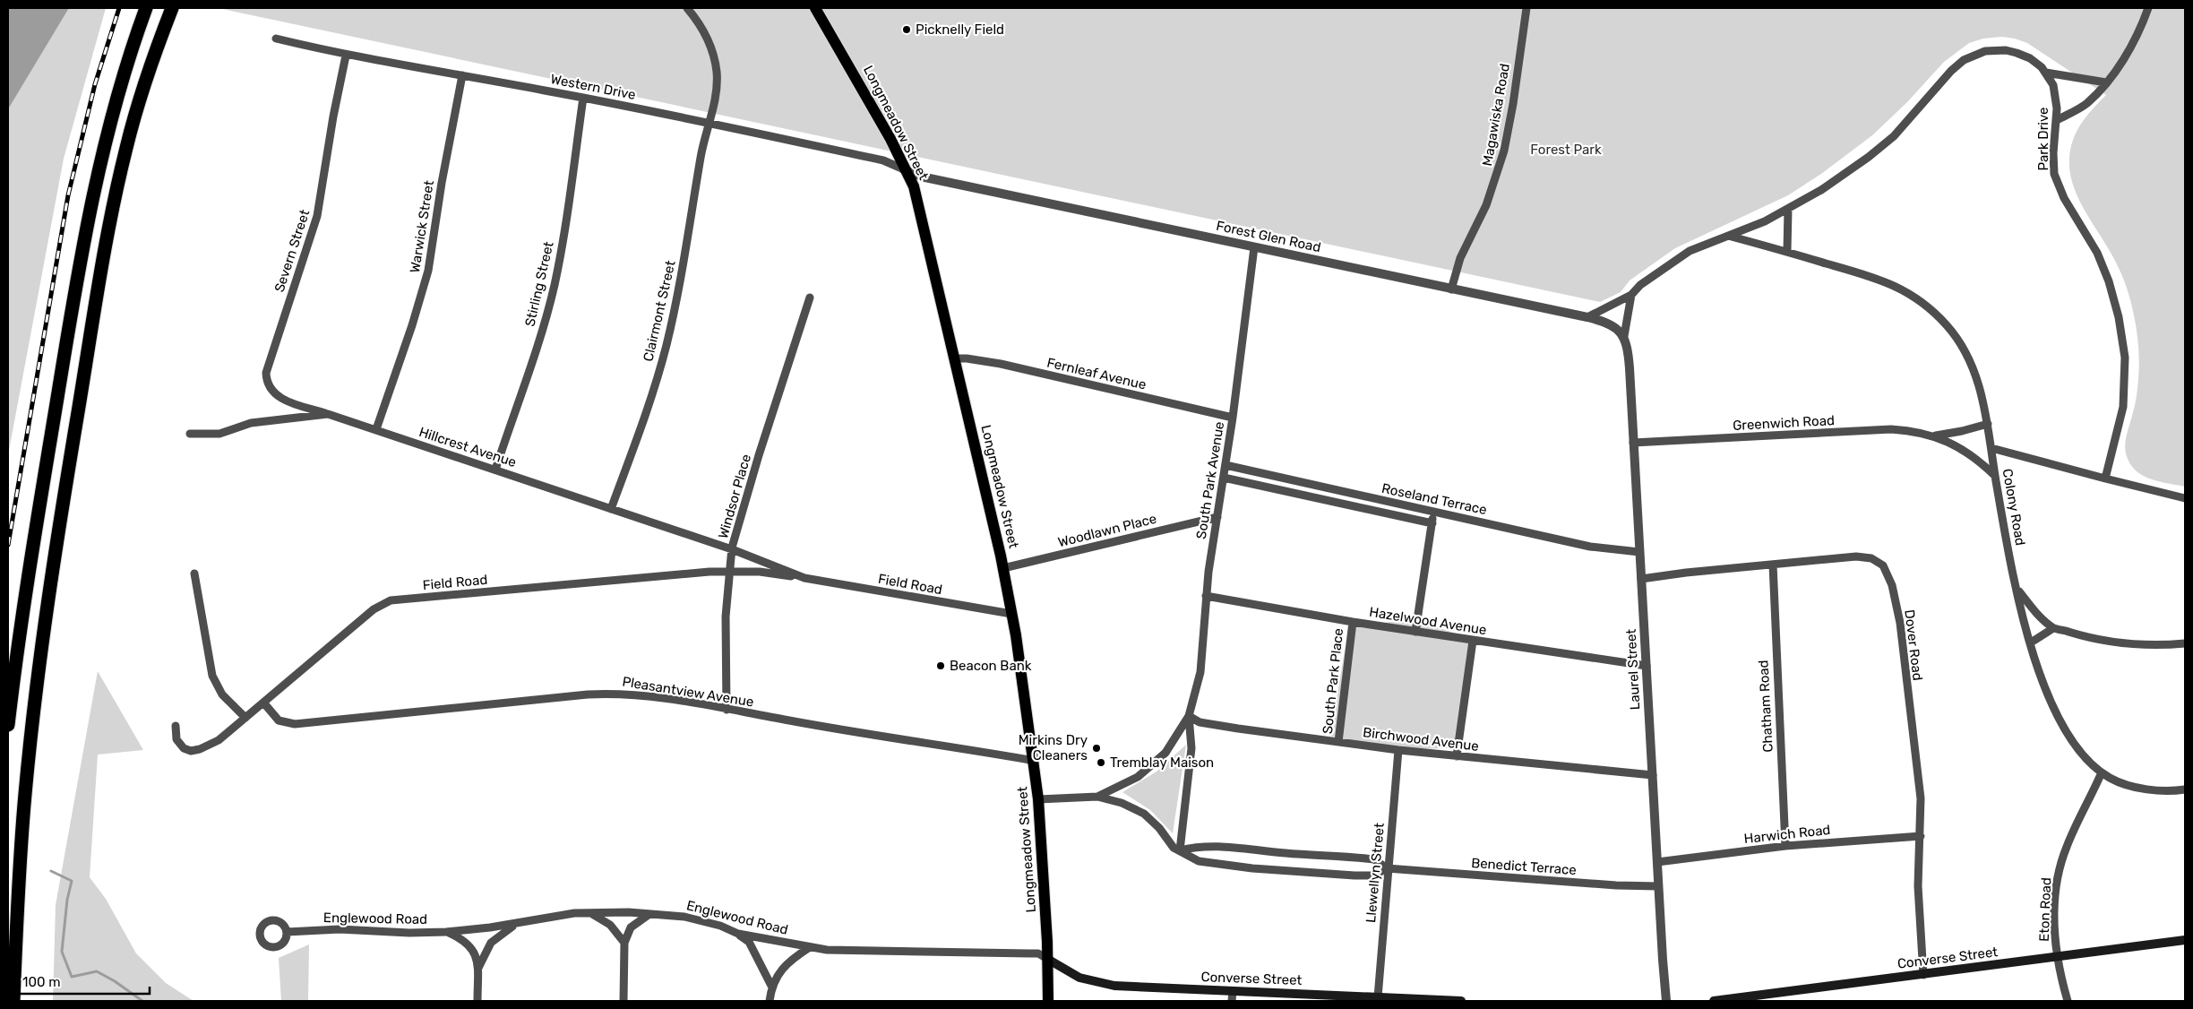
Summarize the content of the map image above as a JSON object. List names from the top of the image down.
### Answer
{
  "streets": {
    "main road": ["Longmeadow Street", "Converse Street"],
    "street": [
      "Western Drive",
      "Magawiska Road",
      "Park Drive",
      "Warwick Street",
      "Forest Glen Road",
      "Severn Street",
      "Stirling Street",
      "Clairmont Street",
      "Fernleaf Avenue",
      "Greenwich Road",
      "Hillcrest Avenue",
      "South Park Avenue",
      "Windsor Place",
      "Roseland Terrace",
      "Colony Road",
      "Woodlawn Place",
      "Field Road",
      "Hazelwood Avenue",
      "Dover Road",
      "Laurel Street",
      "South Park Place",
      "Pleasantview Avenue",
      "Chatham Road",
      "Birchwood Avenue",
      "Harwich Road",
      "Benedict Terrace",
      "Llewellyn Street",
      "Eton Road",
      "Englewood Road"
    ]
  },
  "crossings": [
    ["Western Drive", "Longmeadow Street"],
    ["Western Drive", "Warwick Street"],
    ["Western Drive", "Forest Glen Road"],
    ["Western Drive", "Severn Street"],
    ["Western Drive", "Stirling Street"],
    ["Western Drive", "Clairmont Street"],
    ["Magawiska Road", "Forest Glen Road"],
    ["Longmeadow Street", "Forest Glen Road"],
    ["Longmeadow Street", "Fernleaf Avenue"],
    ["Longmeadow Street", "South Park Avenue"],
    ["Longmeadow Street", "Woodlawn Place"],
    ["Longmeadow Street", "Field Road"],
    ["Longmeadow Street", "Pleasantview Avenue"],
    ["Longmeadow Street", "Englewood Road"],
    ["Longmeadow Street", "Converse Street"],
    ["Warwick Street", "Hillcrest Avenue"],
    ["Forest Glen Road", "South Park Avenue"],
    ["Forest Glen Road", "Laurel Street"],
    ["Severn Street", "Hillcrest Avenue"],
    ["Stirling Street", "Hillcrest Avenue"],
    ["Clairmont Street", "Hillcrest Avenue"],
    ["Fernleaf Avenue", "South Park Avenue"],
    ["Greenwich Road", "Colony Road"],
    ["Greenwich Road", "Laurel Street"],
    ["Hillcrest Avenue", "Windsor Place"],
    ["Hillcrest Avenue", "Field Road"],
    ["South Park Avenue", "Roseland Terrace"],
    ["South Park Avenue", "Woodlawn Place"],
    ["South Park Avenue", "Hazelwood Avenue"],
    ["South Park Avenue", "Birchwood Avenue"],
    ["South Park Avenue", "Benedict Terrace"],
    ["Windsor Place", "Field Road"],
    ["Windsor Place", "Pleasantview Avenue"],
    ["Roseland Terrace", "Laurel Street"],
    ["Colony Road", "Eton Road"],
    ["Field Road", "Pleasantview Avenue"],
    ["Hazelwood Avenue", "Laurel Street"],
    ["Hazelwood Avenue", "South Park Place"],
    ["Dover Road", "Laurel Street"],
    ["Dover Road", "Chatham Road"],
    ["Dover Road", "Harwich Road"],
    ["Dover Road", "Converse Street"],
    ["Laurel Street", "Birchwood Avenue"],
    ["Laurel Street", "Harwich Road"],
    ["Laurel Street", "Benedict Terrace"],
    ["South Park Place", "Birchwood Avenue"],
    ["Chatham Road", "Harwich Road"],
    ["Birchwood Avenue", "Llewellyn Street"],
    ["Benedict Terrace", "Llewellyn Street"],
    ["Llewellyn Street", "Converse Street"],
    ["Eton Road", "Converse Street"],
    ["Englewood Road", "Converse Street"]
  ],
  "parks": ["Forest Park"],
  "places": [
    "Picknelly Field",
    "Beacon Bank",
    "Mirkins Dry Cleaners",
    "Tremblay Maison"
  ],
  "scale_bar": "100 m"
}
